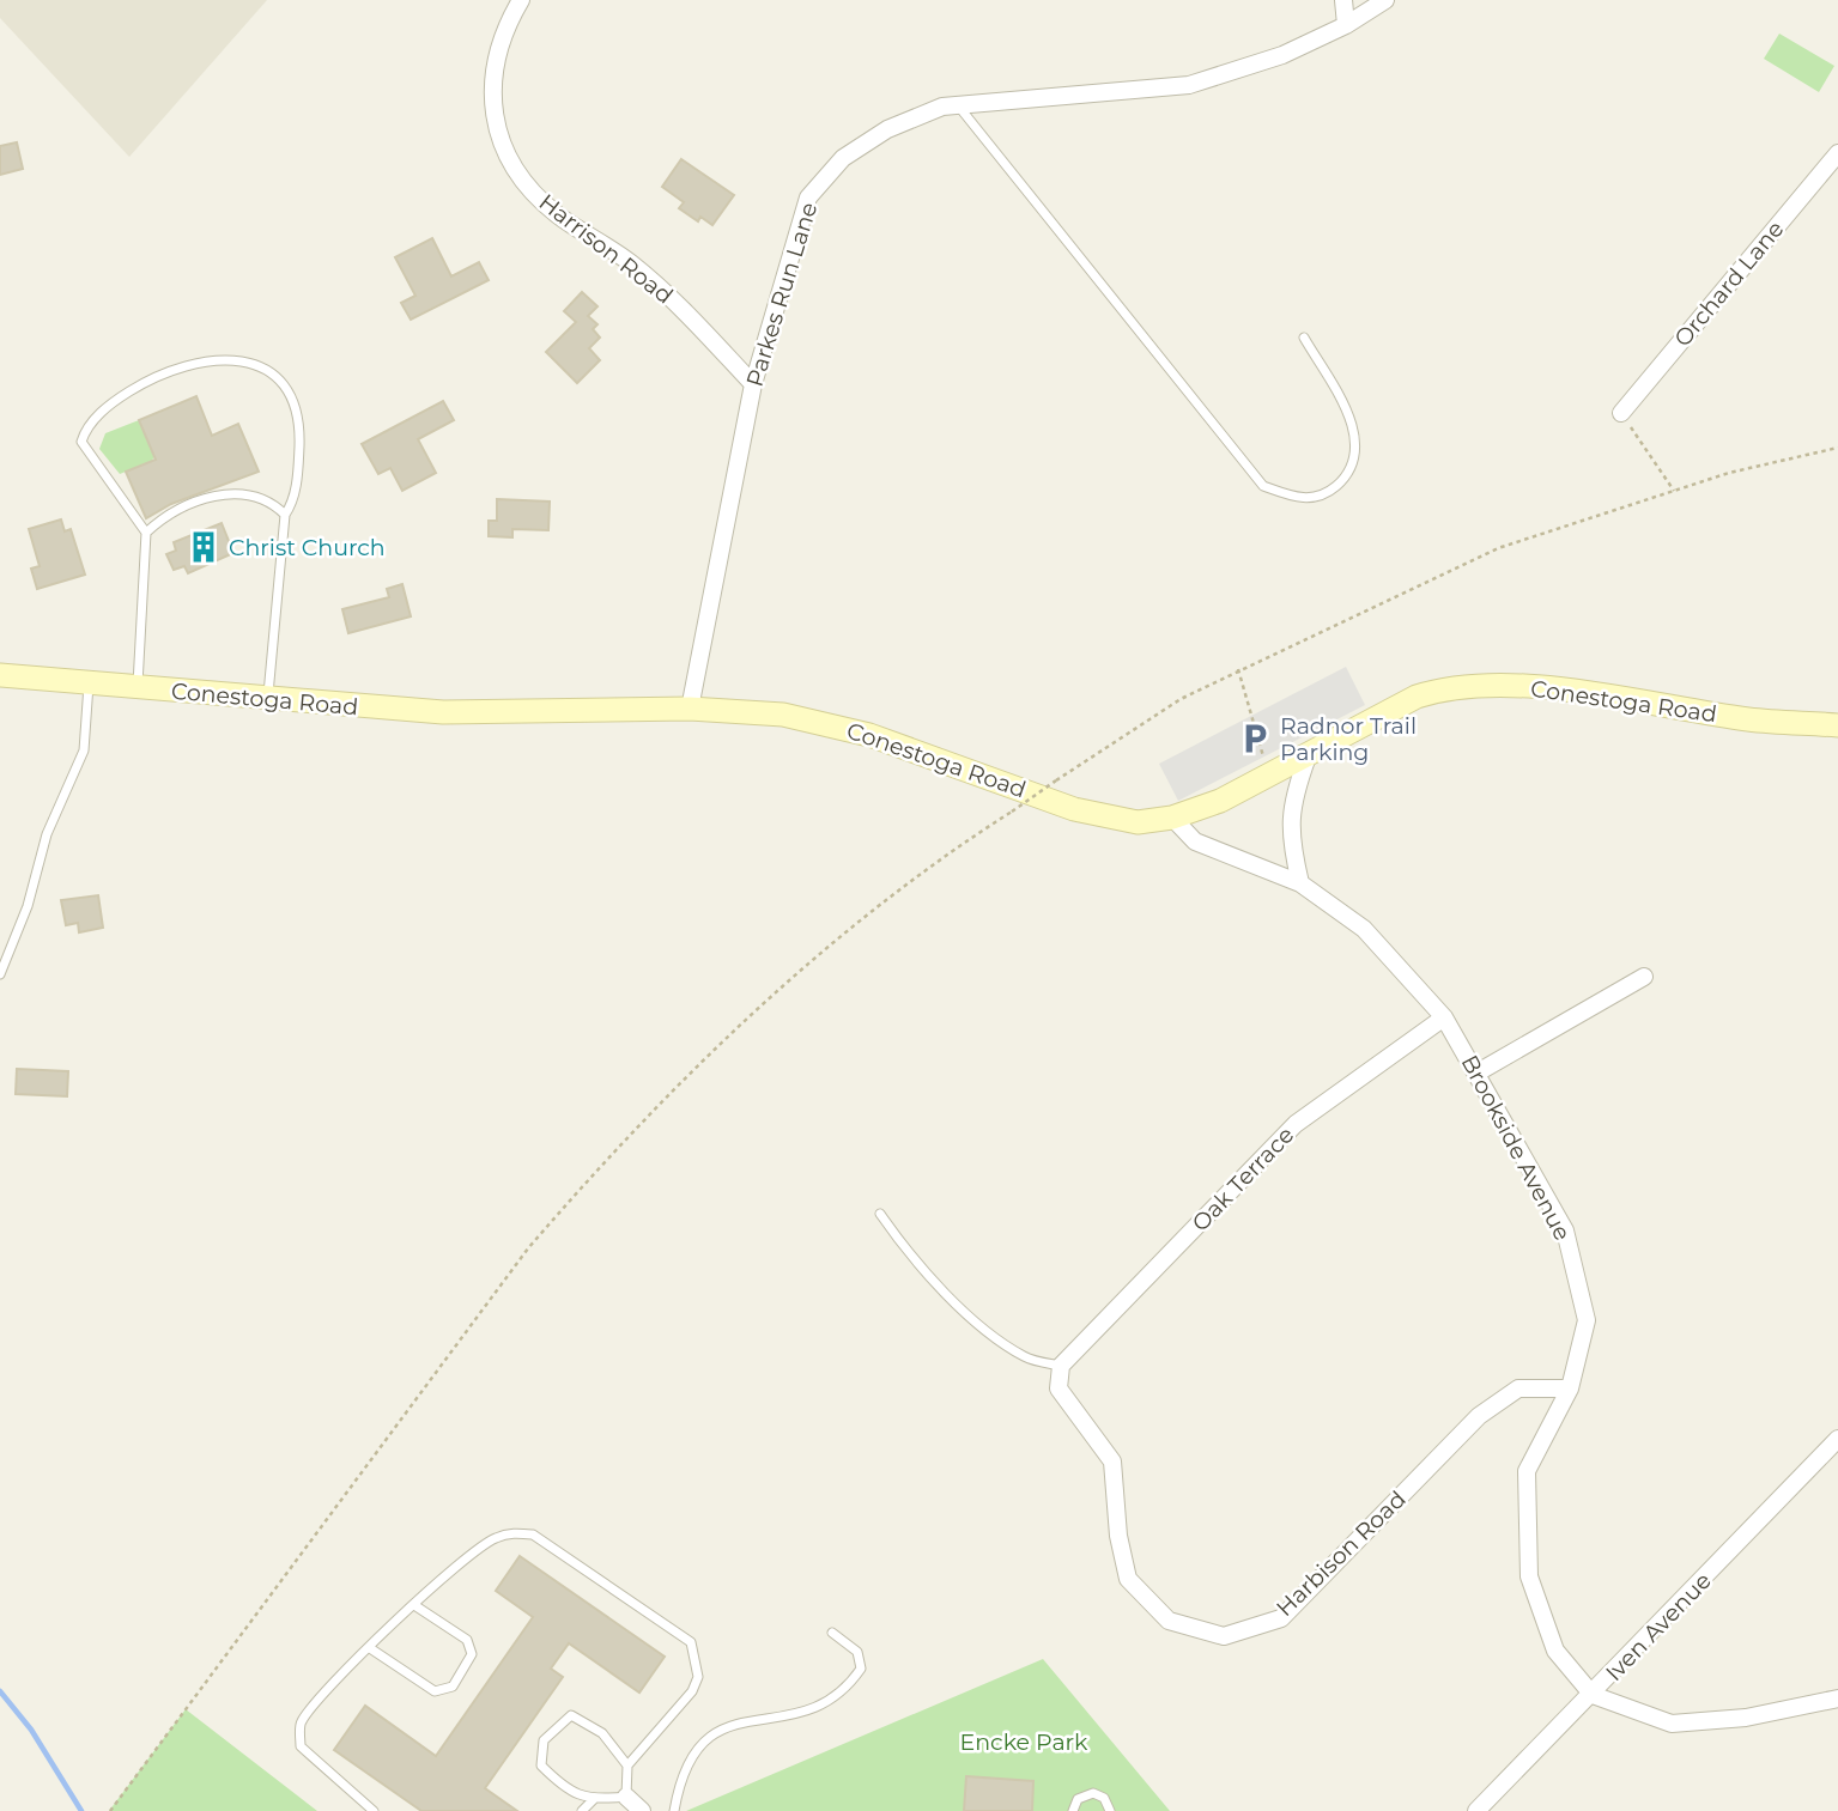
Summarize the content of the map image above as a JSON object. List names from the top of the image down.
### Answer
{
  "streets": {
    "main road": ["Conestoga Road"],
    "street": [
      "Harrison Road",
      "Orchard Lane",
      "Parkes Run Lane",
      "Brookside Avenue",
      "Oak Terrace",
      "Harbison Road",
      "Iven Avenue"
    ]
  },
  "crossings": [
    ["Harrison Road", "Parkes Run Lane"],
    ["Parkes Run Lane", "Conestoga Road"],
    ["Conestoga Road", "Brookside Avenue"],
    ["Brookside Avenue", "Oak Terrace"],
    ["Brookside Avenue", "Harbison Road"],
    ["Brookside Avenue", "Iven Avenue"],
    ["Oak Terrace", "Harbison Road"]
  ],
  "parks": ["Encke Park"],
  "places": {
    "building": ["Christ Church"],
    "parking": ["Radnor Trail Parking"]
  }
}
